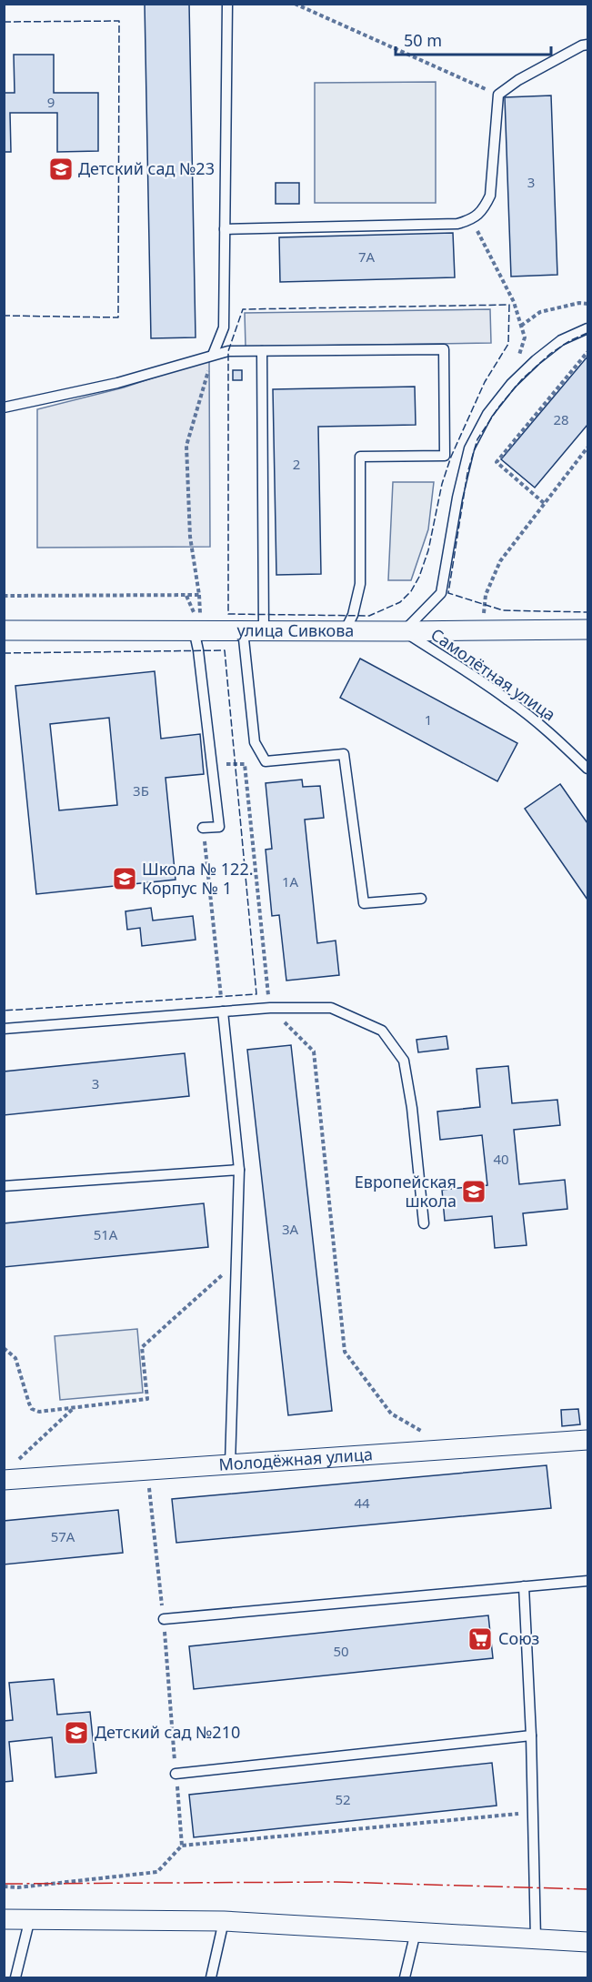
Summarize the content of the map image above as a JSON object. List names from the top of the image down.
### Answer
{
  "streets": {
    "street": ["улица Сивкова", "Молодёжная улица"],
    "lane": ["Самолётная улица"]
  },
  "crossings": [
    ["улица Сивкова", "Самолётная улица"]
  ],
  "places": {
    "school or university": [
      "Детский сад №23",
      "Школа № 122. Корпус № 1",
      "Европейская школа",
      "Детский сад №210"
    ],
    "supermarket": ["Союз"]
  },
  "house_numbers": [
    "9",
    "3",
    "7А",
    "28",
    "2",
    "1",
    "3Б",
    "1А",
    "3",
    "40",
    "3А",
    "51А",
    "44",
    "57А",
    "50",
    "52"
  ],
  "scale_bar": "50 m"
}
